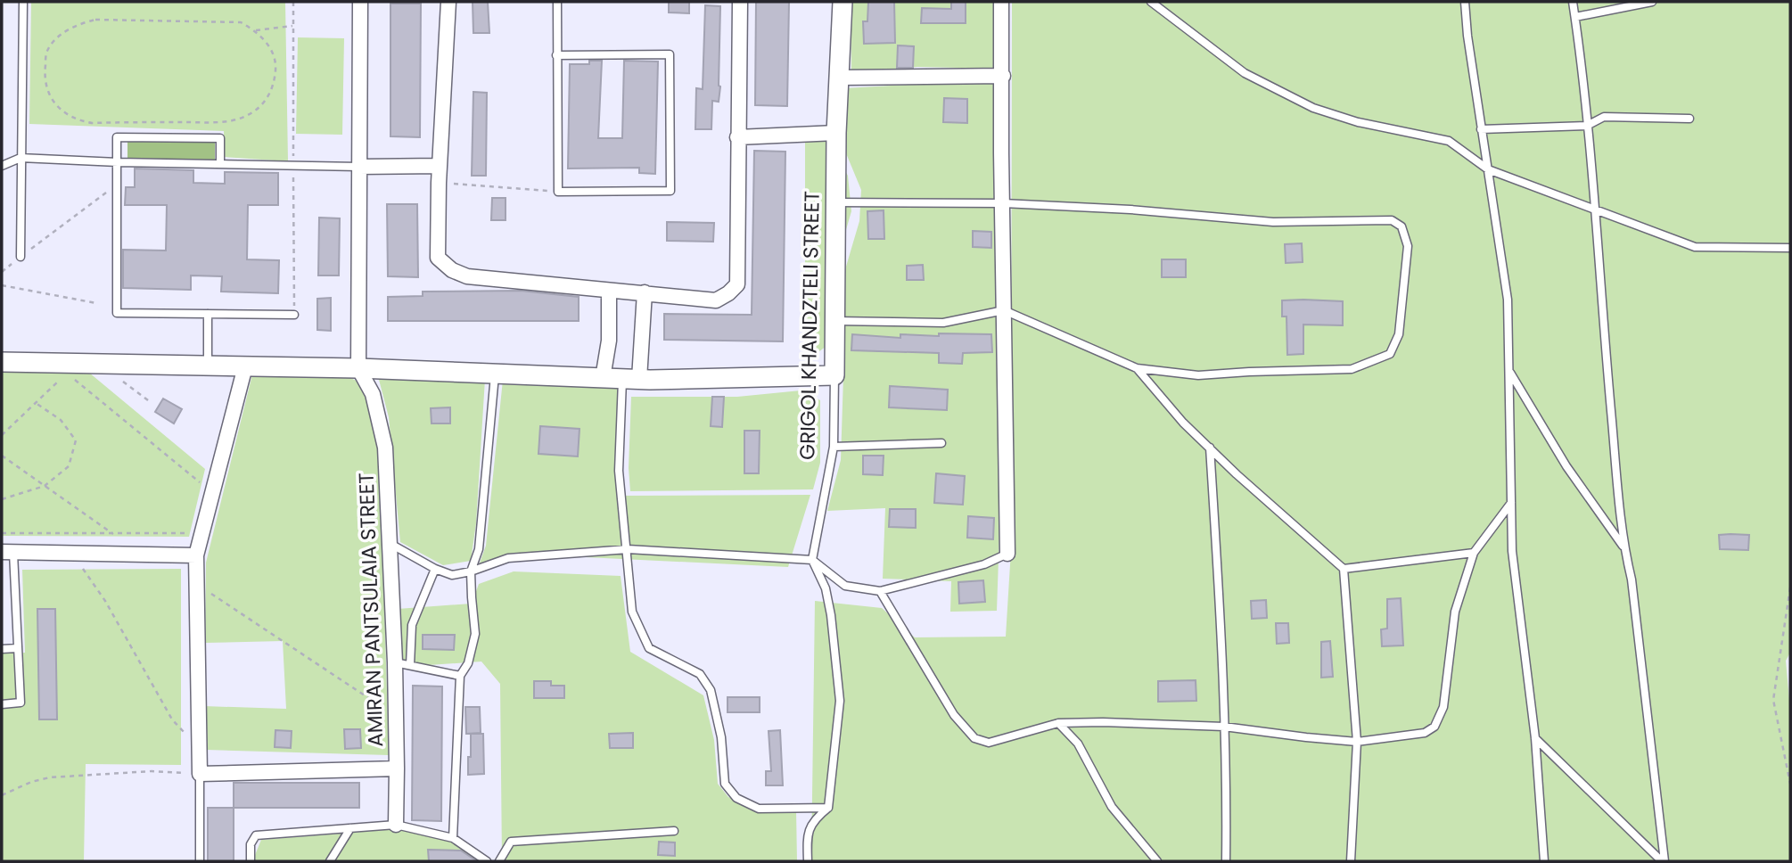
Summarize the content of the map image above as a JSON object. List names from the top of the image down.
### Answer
{
  "streets": {
    "street": ["GRIGOL KHANDZTELI STREET", "AMIRAN PANTSULAIA STREET"]
  }
}
